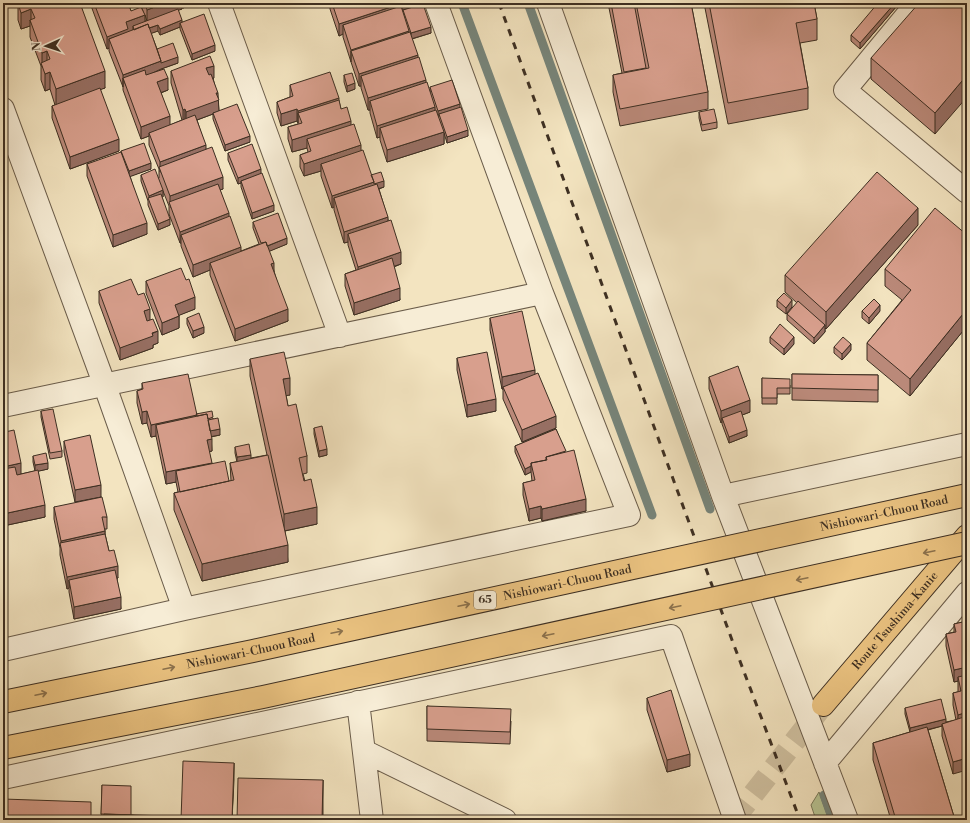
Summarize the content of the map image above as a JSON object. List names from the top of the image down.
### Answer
{
  "streets": {
    "main road": ["Nishiowari-Chuou Road", "65", "Route Tsushima-Kanie"]
  },
  "north": "left"
}
